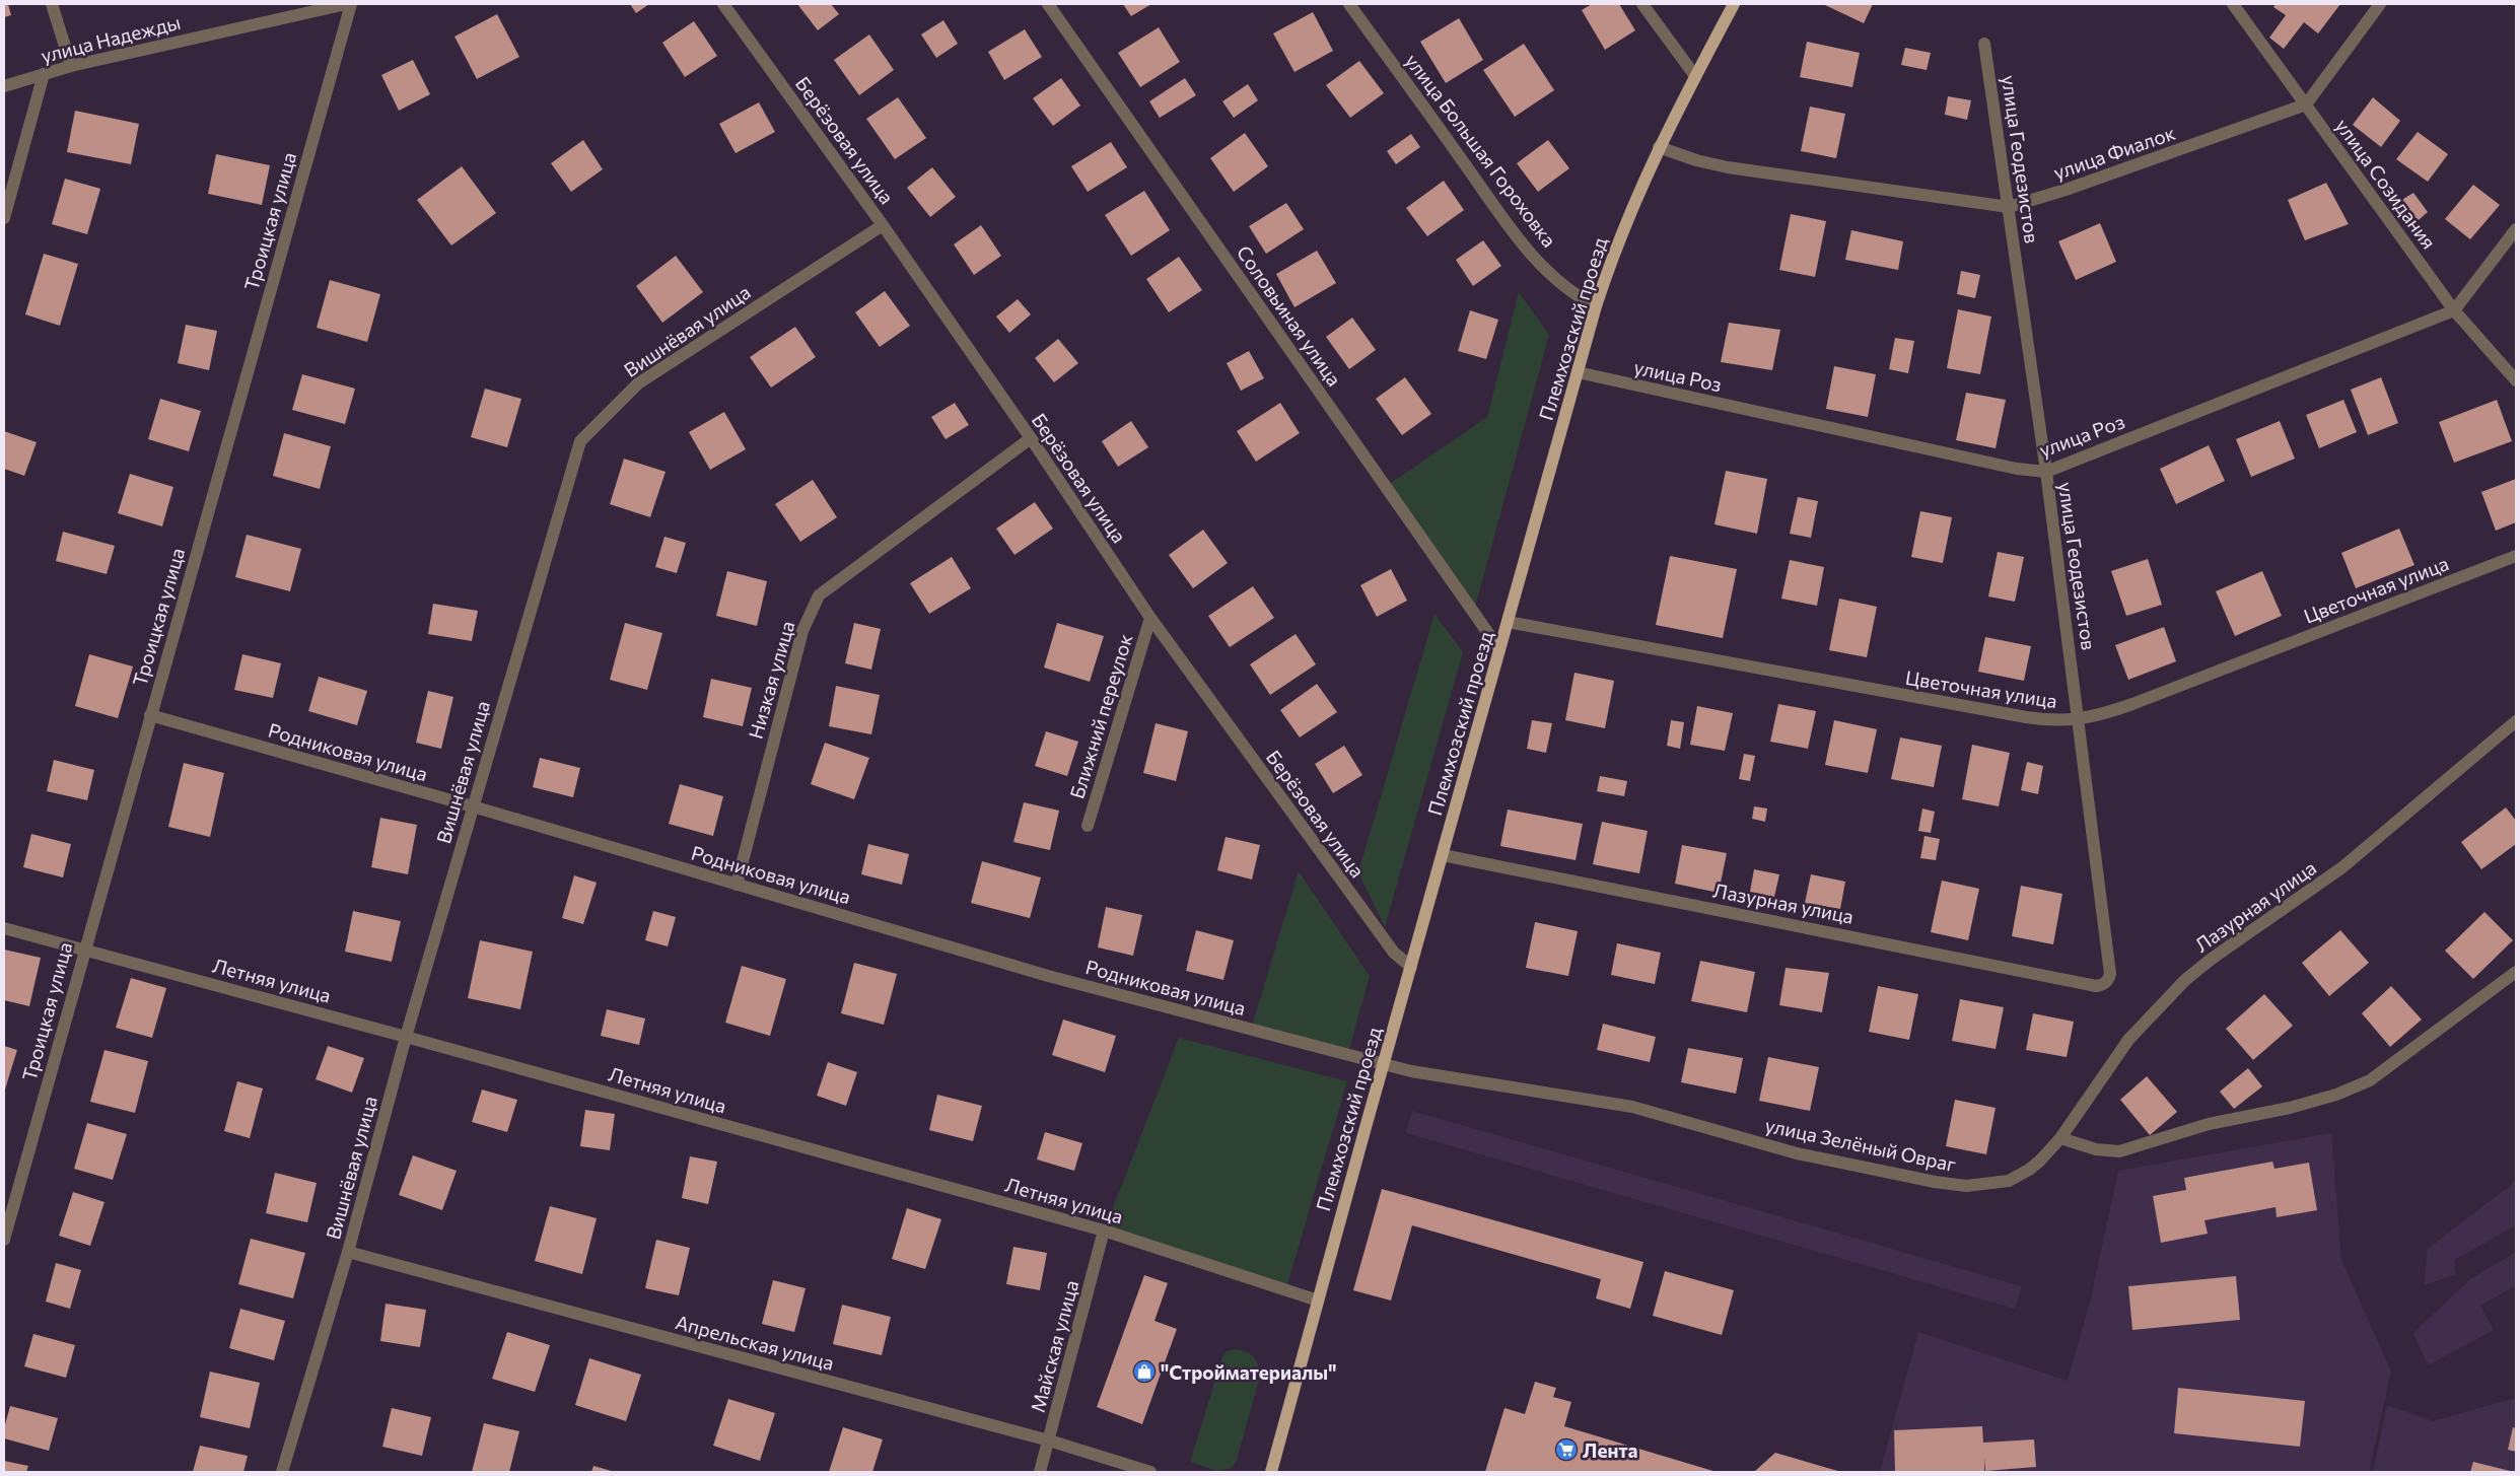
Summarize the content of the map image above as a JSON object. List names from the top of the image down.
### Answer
{
  "streets": {
    "main road": ["Племхозский проезд"],
    "street": [
      "улица Надежды",
      "Берёзовая улица",
      "улица Большая Гороховка",
      "улица Фиалок",
      "улица Геодезистов",
      "улица Созидания",
      "Троицкая улица",
      "Соловьиная улица",
      "Вишнёвая улица",
      "улица Роз",
      "Цветочная улица",
      "Низкая улица",
      "Ближний переулок",
      "Родниковая улица",
      "Лазурная улица",
      "Летняя улица",
      "улица Зелёный Овраг",
      "Апрельская улица",
      "Майская улица"
    ]
  },
  "crossings": [
    ["Берёзовая улица", "Племхозский проезд"],
    ["Берёзовая улица", "Вишнёвая улица"],
    ["Берёзовая улица", "Низкая улица"],
    ["Берёзовая улица", "Ближний переулок"],
    ["улица Большая Гороховка", "Племхозский проезд"],
    ["улица Фиалок", "улица Геодезистов"],
    ["улица Фиалок", "улица Созидания"],
    ["улица Фиалок", "Племхозский проезд"],
    ["улица Геодезистов", "улица Роз"],
    ["улица Геодезистов", "Цветочная улица"],
    ["улица Геодезистов", "Лазурная улица"],
    ["улица Созидания", "улица Роз"],
    ["Троицкая улица", "Родниковая улица"],
    ["Троицкая улица", "Летняя улица"],
    ["Соловьиная улица", "Племхозский проезд"],
    ["Племхозский проезд", "улица Роз"],
    ["Племхозский проезд", "Цветочная улица"],
    ["Племхозский проезд", "Родниковая улица"],
    ["Племхозский проезд", "Лазурная улица"],
    ["Племхозский проезд", "Летняя улица"],
    ["Племхозский проезд", "улица Зелёный Овраг"],
    ["Вишнёвая улица", "Родниковая улица"],
    ["Вишнёвая улица", "Летняя улица"],
    ["Вишнёвая улица", "Апрельская улица"],
    ["Низкая улица", "Родниковая улица"],
    ["Родниковая улица", "улица Зелёный Овраг"],
    ["Лазурная улица", "улица Зелёный Овраг"],
    ["Летняя улица", "Майская улица"],
    ["Апрельская улица", "Майская улица"]
  ],
  "places": {
    "shop": ["\"Стройматериалы\""],
    "supermarket": ["Лента"]
  }
}
